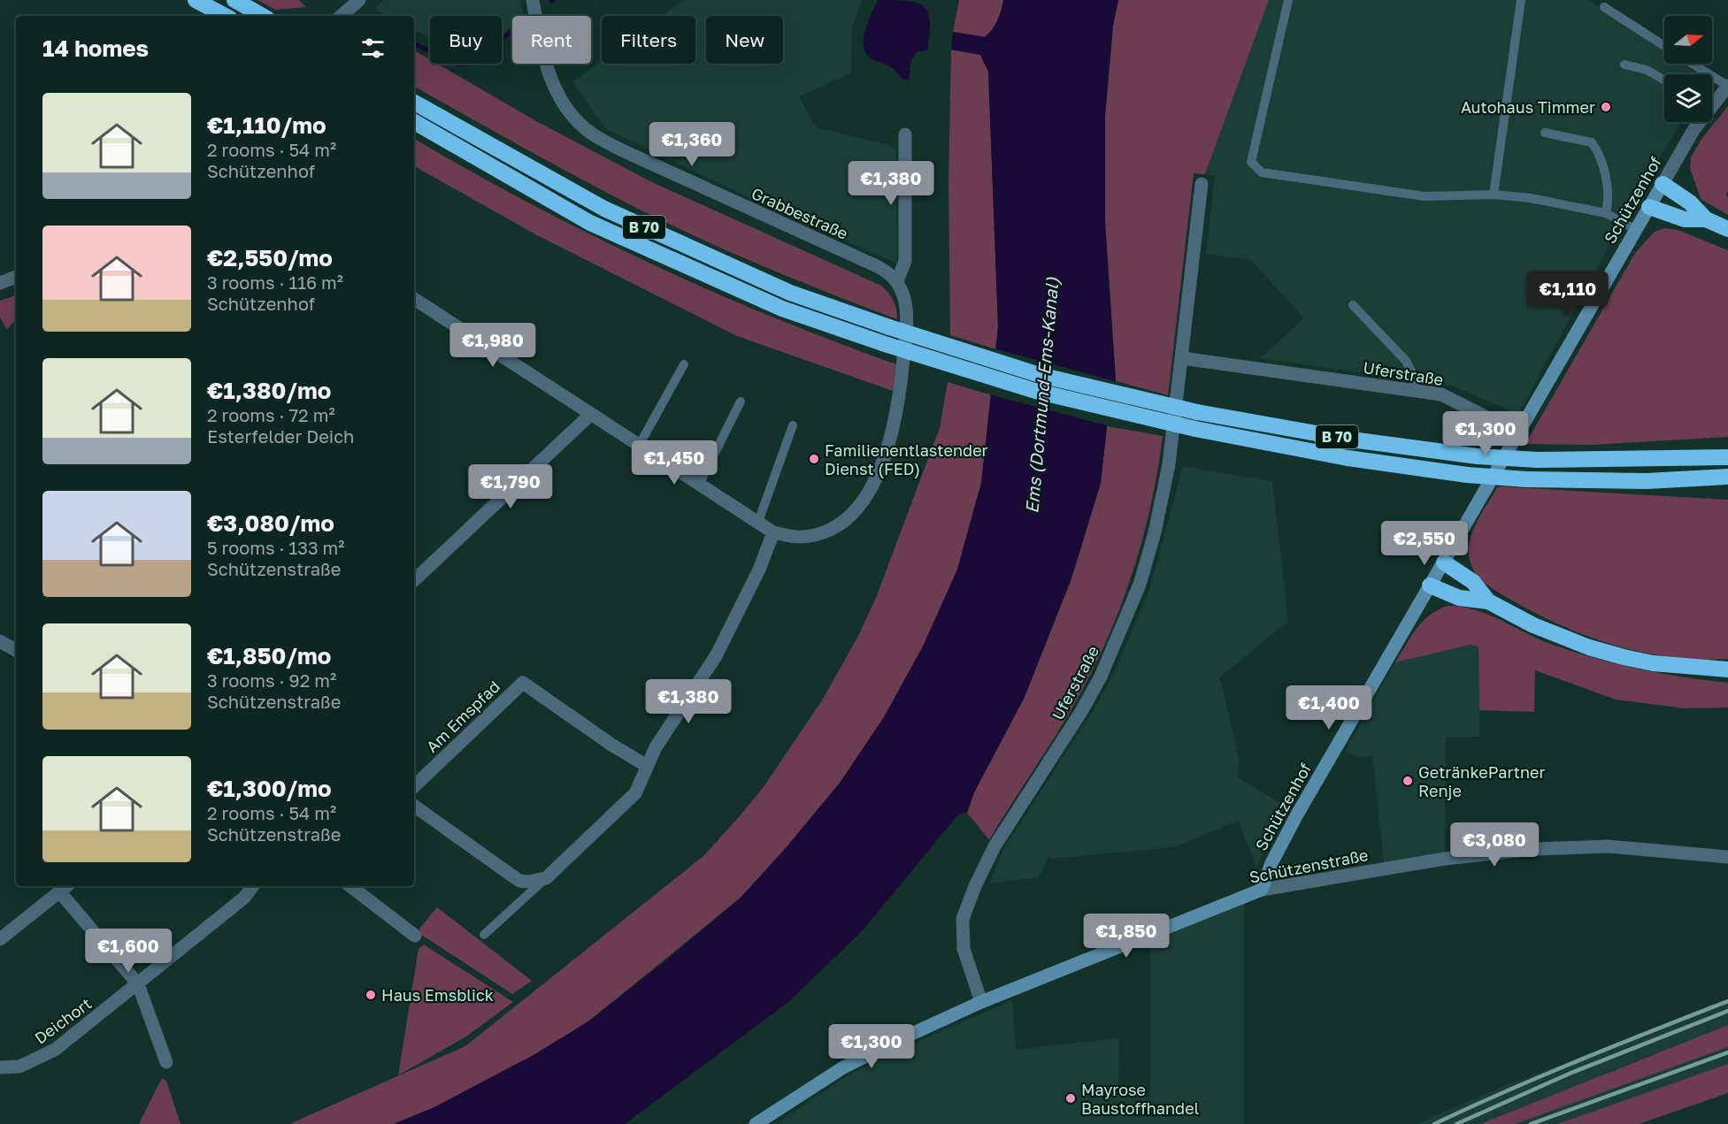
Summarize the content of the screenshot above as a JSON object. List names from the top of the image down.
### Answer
{
  "streets": {
    "highway": ["B 70"],
    "street": [
      "Schützenhof",
      "Grabbestraße",
      "Uferstraße",
      "Am Emspfad",
      "Schützenstraße",
      "Deichort"
    ]
  },
  "crossings": [
    ["Schützenhof", "Uferstraße"],
    ["Schützenhof", "Schützenstraße"],
    ["Uferstraße", "Schützenstraße"]
  ],
  "water": ["Ems (Dortmund-Ems-Kanal)"],
  "places": [
    "Autohaus Timmer",
    "Familienentlastender Dienst (FED)",
    "GetränkePartner Renje",
    "Haus Emsblick",
    "Mayrose Baustoffhandel"
  ],
  "north": "right",
  "page": {
    "chip": [
      "Buy",
      "Rent",
      "Filters",
      "New"
    ],
    "heading": "14 homes",
    "list": [
      {
        "name": "€1,110/mo",
        "note": "2 rooms · 54 m² · Schützenhof"
      },
      {
        "name": "€2,550/mo",
        "note": "3 rooms · 116 m² · Schützenhof"
      },
      {
        "name": "€1,380/mo",
        "note": "2 rooms · 72 m² · Esterfelder Deich"
      },
      {
        "name": "€3,080/mo",
        "note": "5 rooms · 133 m² · Schützenstraße"
      },
      {
        "name": "€1,850/mo",
        "note": "3 rooms · 92 m² · Schützenstraße"
      },
      {
        "name": "€1,300/mo",
        "note": "2 rooms · 54 m² · Schützenstraße"
      }
    ],
    "price": [
      "€1,360",
      "€1,380",
      "€1,110",
      "€1,980",
      "€1,300",
      "€1,450",
      "€1,790",
      "€2,550",
      "€1,380",
      "€1,400",
      "€3,080",
      "€1,850",
      "€1,600",
      "€1,300"
    ]
  }
}
